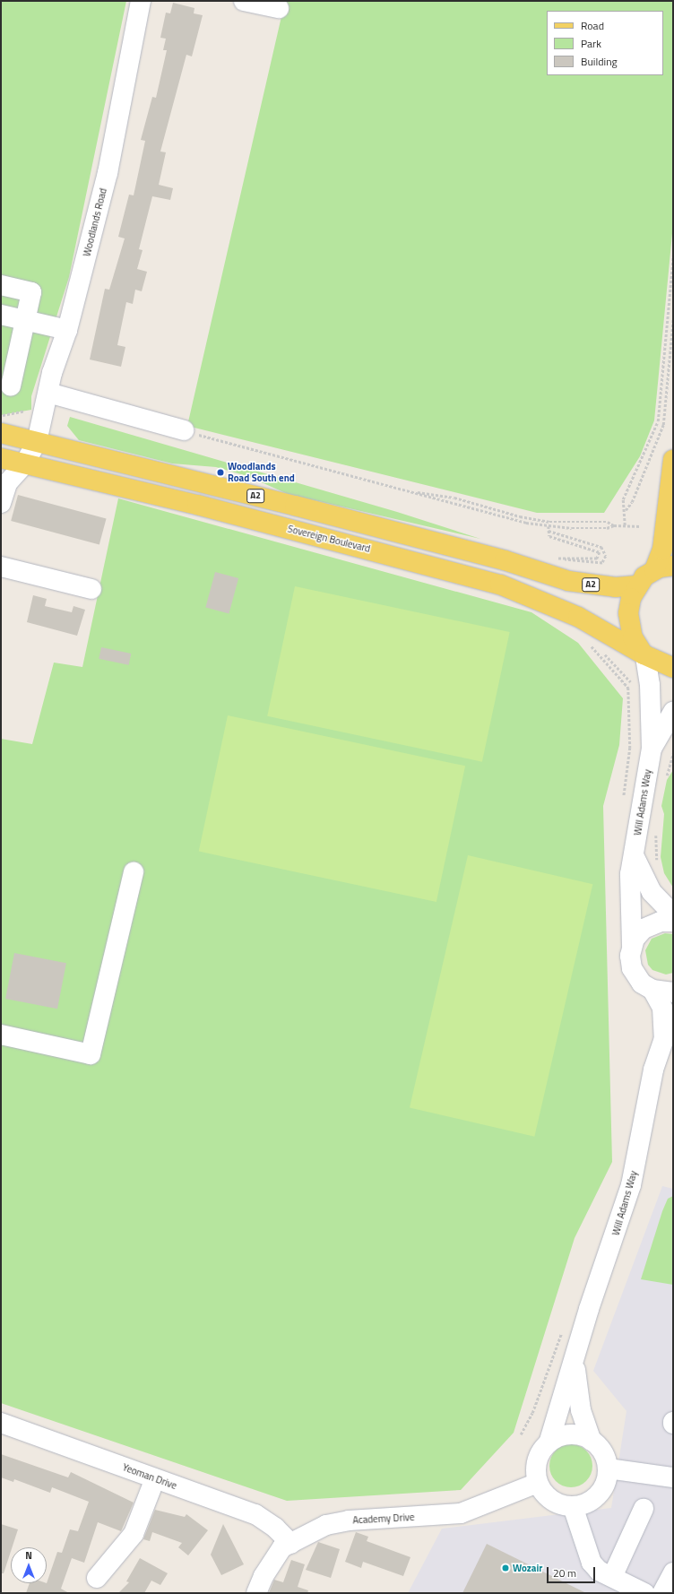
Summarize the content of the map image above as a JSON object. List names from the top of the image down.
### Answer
{
  "streets": {
    "main road": ["A2", "Sovereign Boulevard"],
    "street": [
      "Woodlands Road",
      "Will Adams Way",
      "Yeoman Drive",
      "Academy Drive"
    ]
  },
  "crossings": [
    ["Woodlands Road", "A2"],
    ["Woodlands Road", "Sovereign Boulevard"],
    ["Sovereign Boulevard", "Will Adams Way"],
    ["Will Adams Way", "Academy Drive"],
    ["Yeoman Drive", "Academy Drive"]
  ],
  "places": ["Woodlands Road South end", "Wozair"],
  "legend": ["Road", "Park", "Building"],
  "scale_bar": "20 m",
  "north": "top"
}
